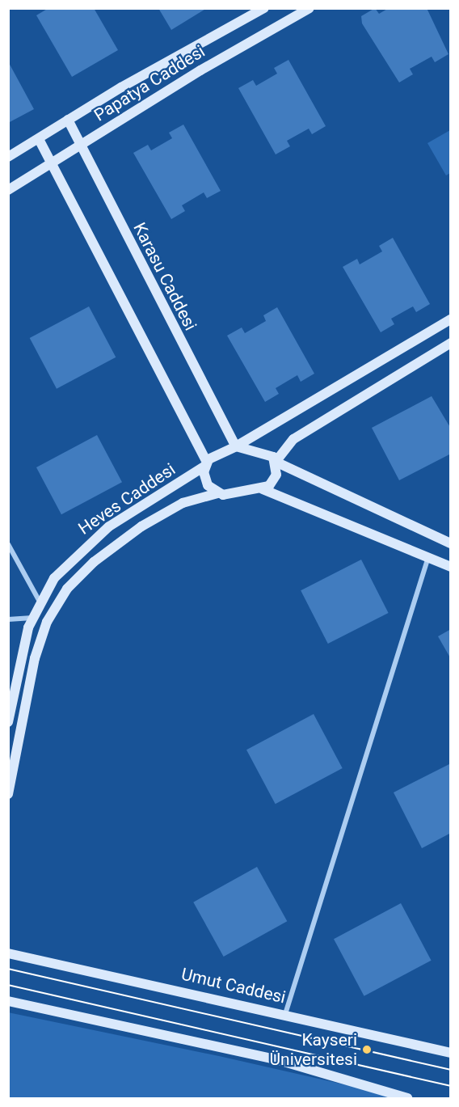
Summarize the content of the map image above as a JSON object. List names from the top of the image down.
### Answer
{
  "streets": {
    "street": [
      "Papatya Caddesi",
      "Karasu Caddesi",
      "Heves Caddesi",
      "Umut Caddesi"
    ]
  },
  "crossings": [
    ["Papatya Caddesi", "Karasu Caddesi"],
    ["Karasu Caddesi", "Heves Caddesi"]
  ],
  "places": ["Kayseri Üniversitesi"]
}
